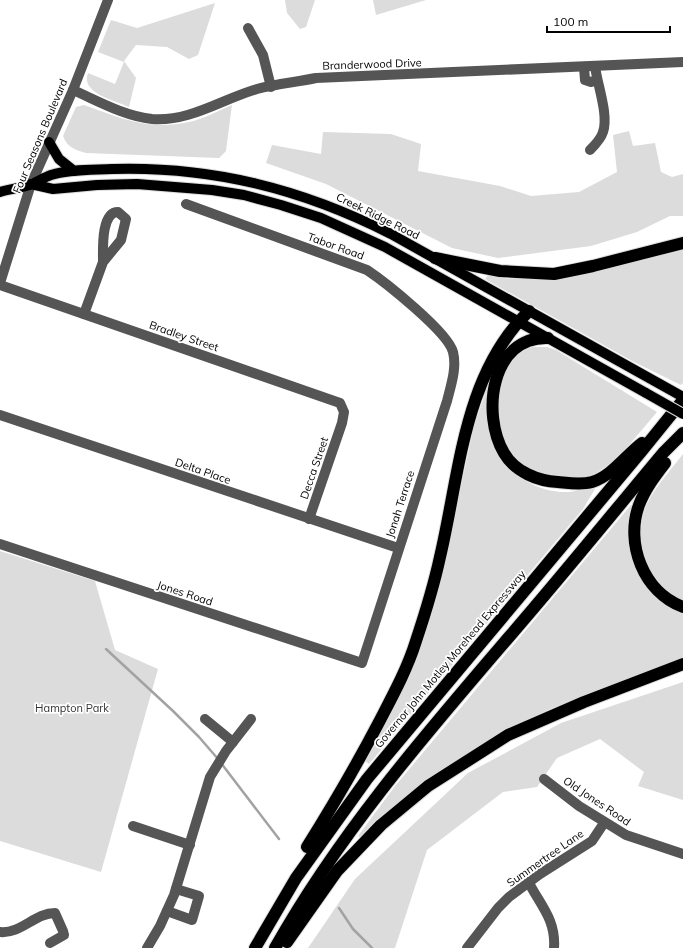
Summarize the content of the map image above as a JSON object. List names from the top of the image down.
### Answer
{
  "streets": {
    "highway": ["Governor John Motley Morehead Expressway"],
    "main road": ["Creek Ridge Road"],
    "street": [
      "Branderwood Drive",
      "Four Seasons Boulevard",
      "Tabor Road",
      "Bradley Street",
      "Decca Street",
      "Delta Place",
      "Jonah Terrace",
      "Jones Road",
      "Old Jones Road",
      "Summertree Lane"
    ]
  },
  "crossings": [
    ["Branderwood Drive", "Four Seasons Boulevard"],
    ["Four Seasons Boulevard", "Creek Ridge Road"],
    ["Four Seasons Boulevard", "Bradley Street"],
    ["Tabor Road", "Jonah Terrace"],
    ["Bradley Street", "Decca Street"],
    ["Decca Street", "Delta Place"],
    ["Delta Place", "Jonah Terrace"],
    ["Jonah Terrace", "Jones Road"],
    ["Old Jones Road", "Summertree Lane"]
  ],
  "parks": ["Hampton Park"],
  "scale_bar": "100 m"
}
